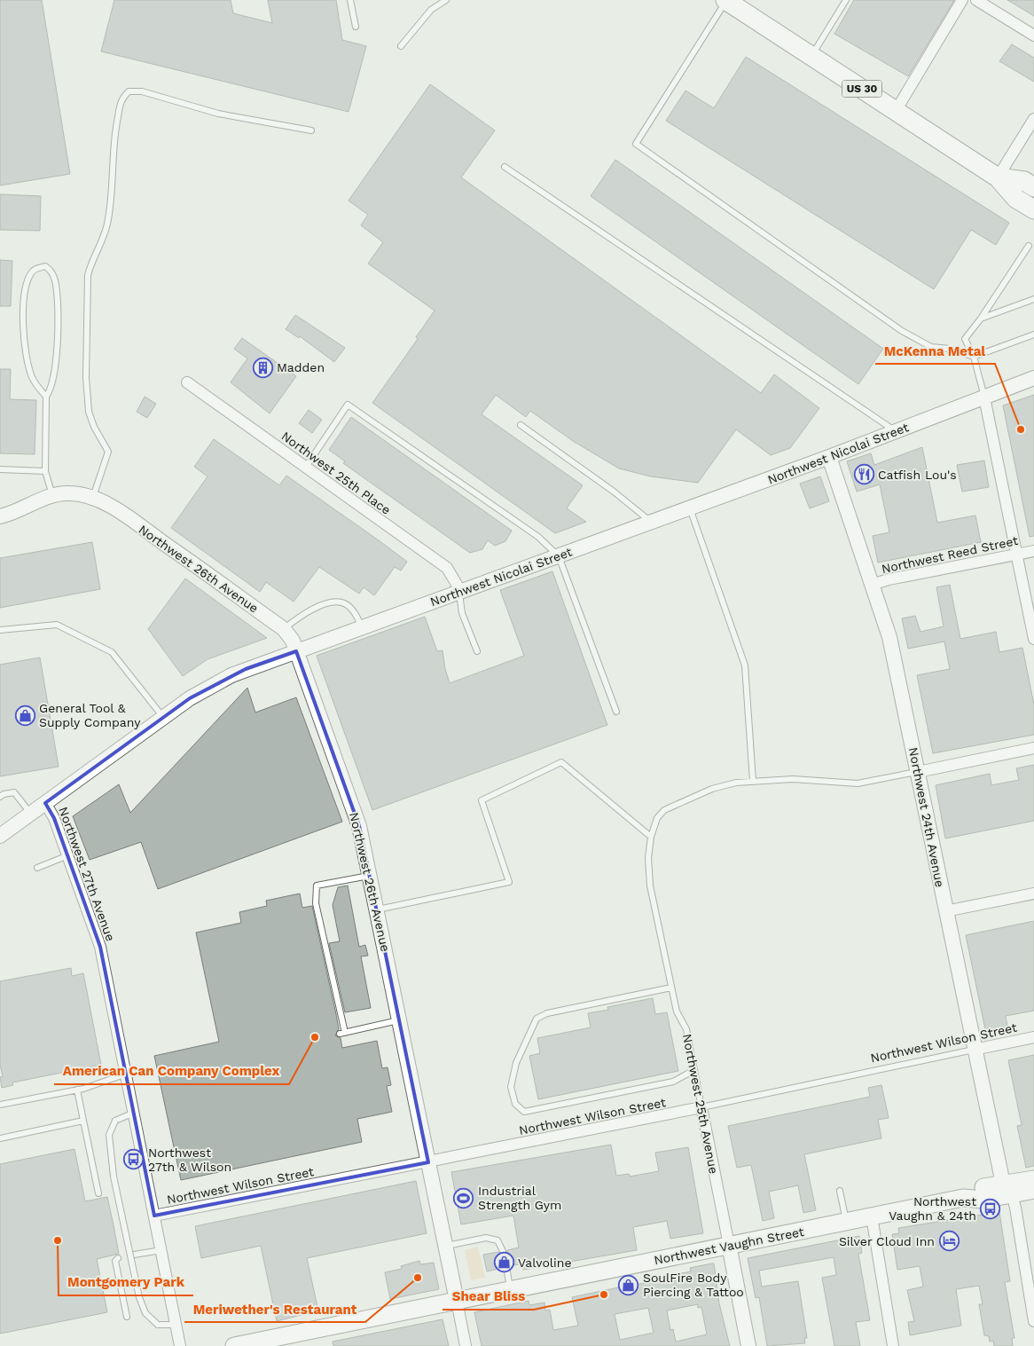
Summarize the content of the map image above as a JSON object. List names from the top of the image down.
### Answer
{
  "streets": {
    "highway": ["US 30"],
    "main road": ["Northwest Vaughn Street"],
    "street": [
      "Northwest Nicolai Street",
      "Northwest 25th Place",
      "Northwest Reed Street",
      "Northwest 26th Avenue",
      "Northwest 24th Avenue",
      "Northwest 27th Avenue",
      "Northwest Wilson Street",
      "Northwest 25th Avenue"
    ]
  },
  "crossings": [
    ["Northwest Nicolai Street", "Northwest 25th Place"],
    ["Northwest Nicolai Street", "Northwest 26th Avenue"],
    ["Northwest Nicolai Street", "Northwest 24th Avenue"],
    ["Northwest Nicolai Street", "Northwest 27th Avenue"],
    ["Northwest Reed Street", "Northwest 24th Avenue"],
    ["Northwest 26th Avenue", "Northwest Wilson Street"],
    ["Northwest 26th Avenue", "Northwest Vaughn Street"],
    ["Northwest 24th Avenue", "Northwest Wilson Street"],
    ["Northwest 24th Avenue", "Northwest 25th Avenue"],
    ["Northwest 24th Avenue", "Northwest Vaughn Street"],
    ["Northwest 27th Avenue", "Northwest Wilson Street"],
    ["Northwest Wilson Street", "Northwest 25th Avenue"],
    ["Northwest 25th Avenue", "Northwest Vaughn Street"]
  ],
  "places": {
    "building": ["Madden"],
    "other": [
      "McKenna Metal",
      "American Can Company Complex",
      "Montgomery Park",
      "Meriwether's Restaurant",
      "Shear Bliss"
    ],
    "restaurant": ["Catfish Lou's"],
    "shop": ["General Tool & Supply Company", "Valvoline", "SoulFire Body Piercing & Tattoo"],
    "bus stop": ["Northwest 27th & Wilson", "Northwest Vaughn & 24th"],
    "sports": ["Industrial Strength Gym"],
    "hotel": ["Silver Cloud Inn"]
  }
}
